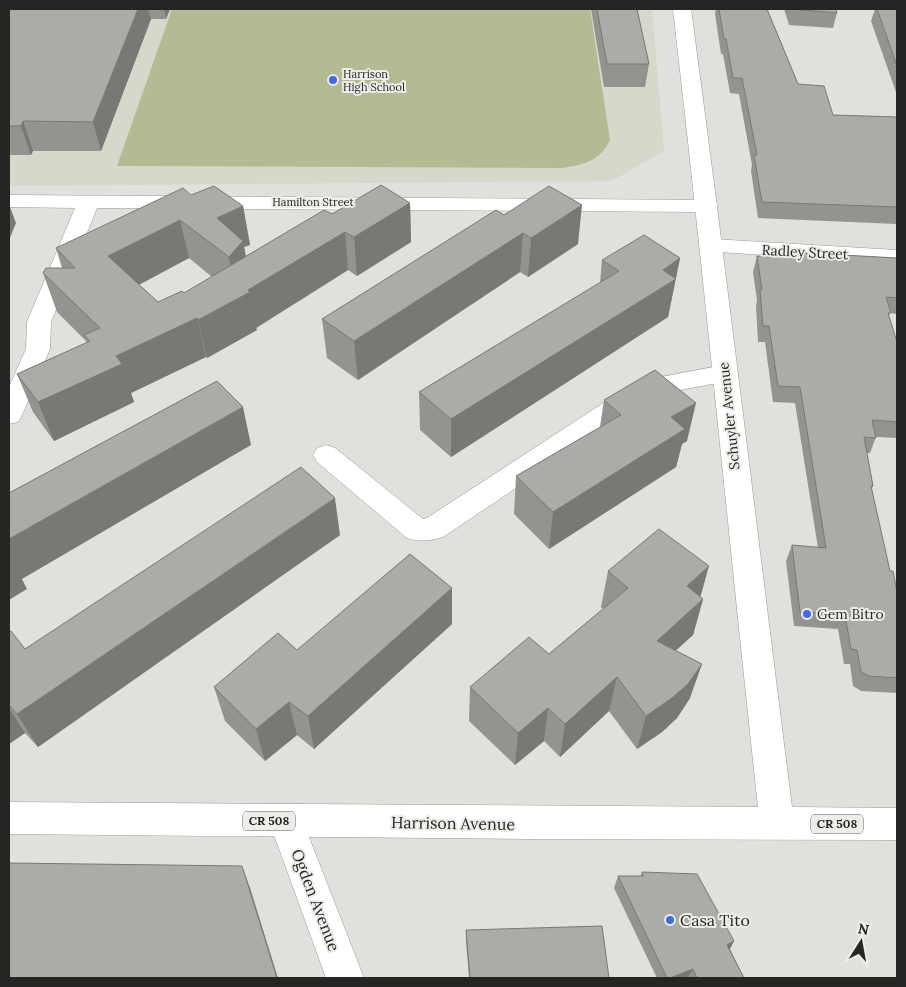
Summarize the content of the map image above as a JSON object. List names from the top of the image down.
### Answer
{
  "streets": {
    "main road": [
      "Hamilton Street",
      "Radley Street",
      "Schuyler Avenue",
      "CR 508",
      "Harrison Avenue",
      "Ogden Avenue"
    ]
  },
  "crossings": [
    ["Hamilton Street", "Schuyler Avenue"],
    ["Radley Street", "Schuyler Avenue"],
    ["Schuyler Avenue", "Harrison Avenue"],
    ["Harrison Avenue", "Ogden Avenue"]
  ],
  "places": ["Harrison High School", "Gem Bitro", "Casa Tito"],
  "north": "top"
}
